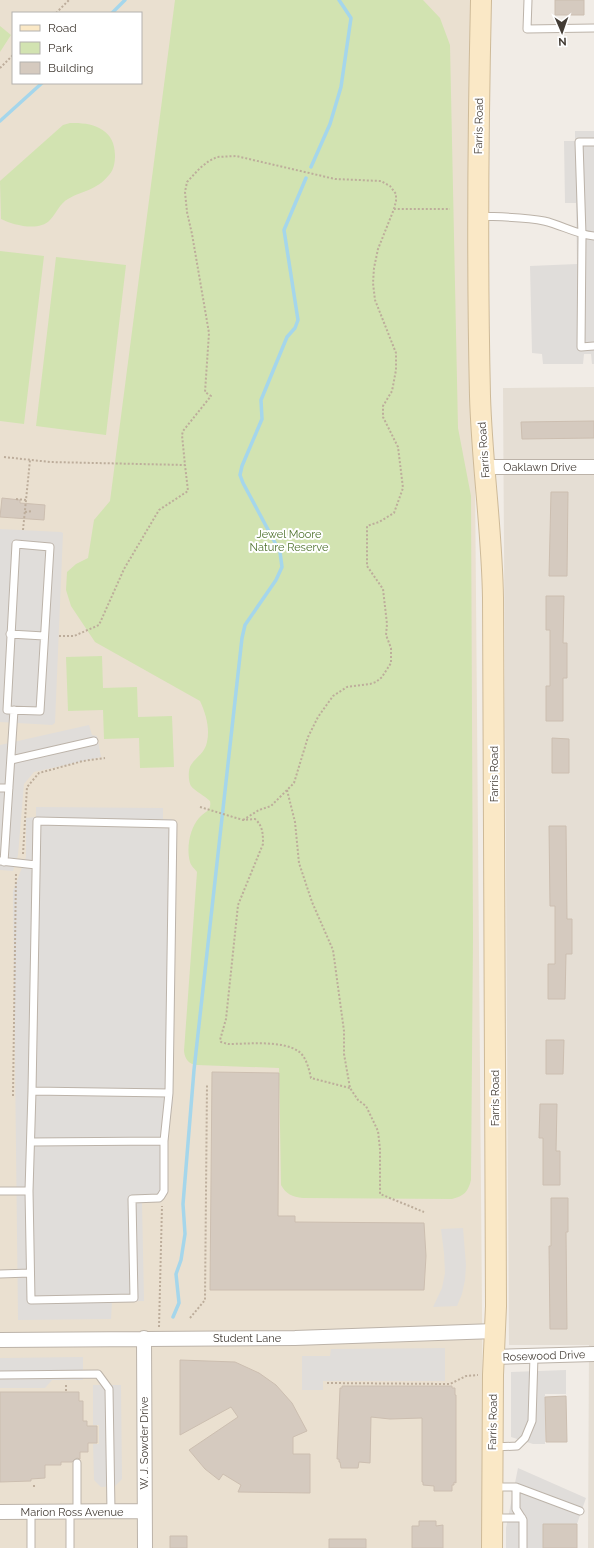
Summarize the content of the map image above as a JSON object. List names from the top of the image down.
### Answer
{
  "streets": {
    "street": [
      "Farris Road",
      "Oaklawn Drive",
      "Student Lane",
      "Rosewood Drive",
      "W. J. Sowder Drive",
      "Marion Ross Avenue"
    ]
  },
  "crossings": [
    ["Farris Road", "Oaklawn Drive"],
    ["Farris Road", "Student Lane"],
    ["Farris Road", "Rosewood Drive"],
    ["Student Lane", "W. J. Sowder Drive"],
    ["W. J. Sowder Drive", "Marion Ross Avenue"]
  ],
  "parks": ["Jewel Moore Nature Reserve"],
  "legend": ["Road", "Park", "Building"],
  "north": "bottom"
}
